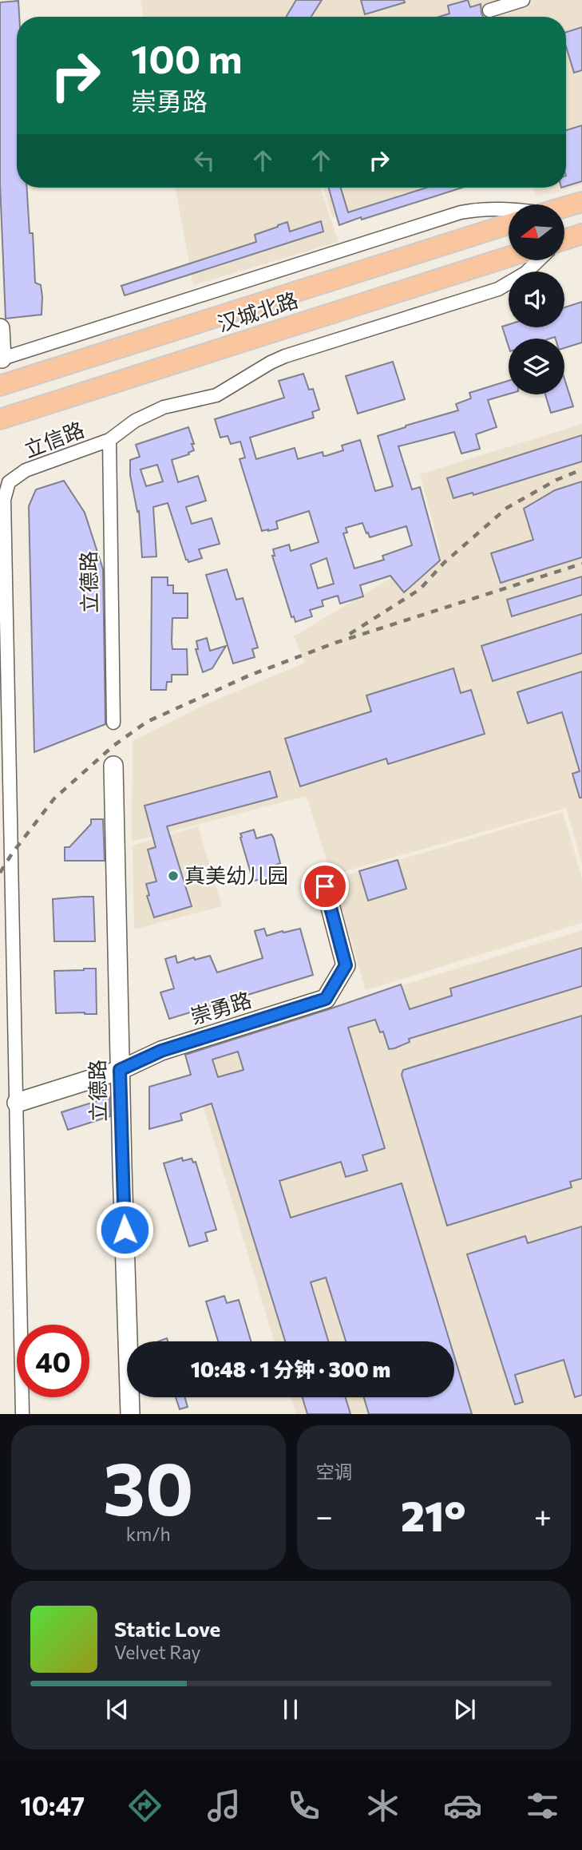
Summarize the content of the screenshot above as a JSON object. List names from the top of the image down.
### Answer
{
  "streets": {
    "main road": ["汉城北路"],
    "street": ["立信路", "立德路", "崇勇路"]
  },
  "crossings": [
    ["立信路", "立德路"],
    ["立信路", "崇勇路"],
    ["立德路", "崇勇路"]
  ],
  "places": ["真美幼儿园"],
  "north": "left",
  "page": {
    "turn": ["100 m", "崇勇路"],
    "limit": "40",
    "trip": "10:48 · 1 分钟 · 300 m",
    "tile": [
      ["30", "km/h"],
      "空调"
    ],
    "heat": ["−", "21°", "+"],
    "song": ["Static Love", "Velvet Ray"],
    "tabs": "10:47"
  }
}
